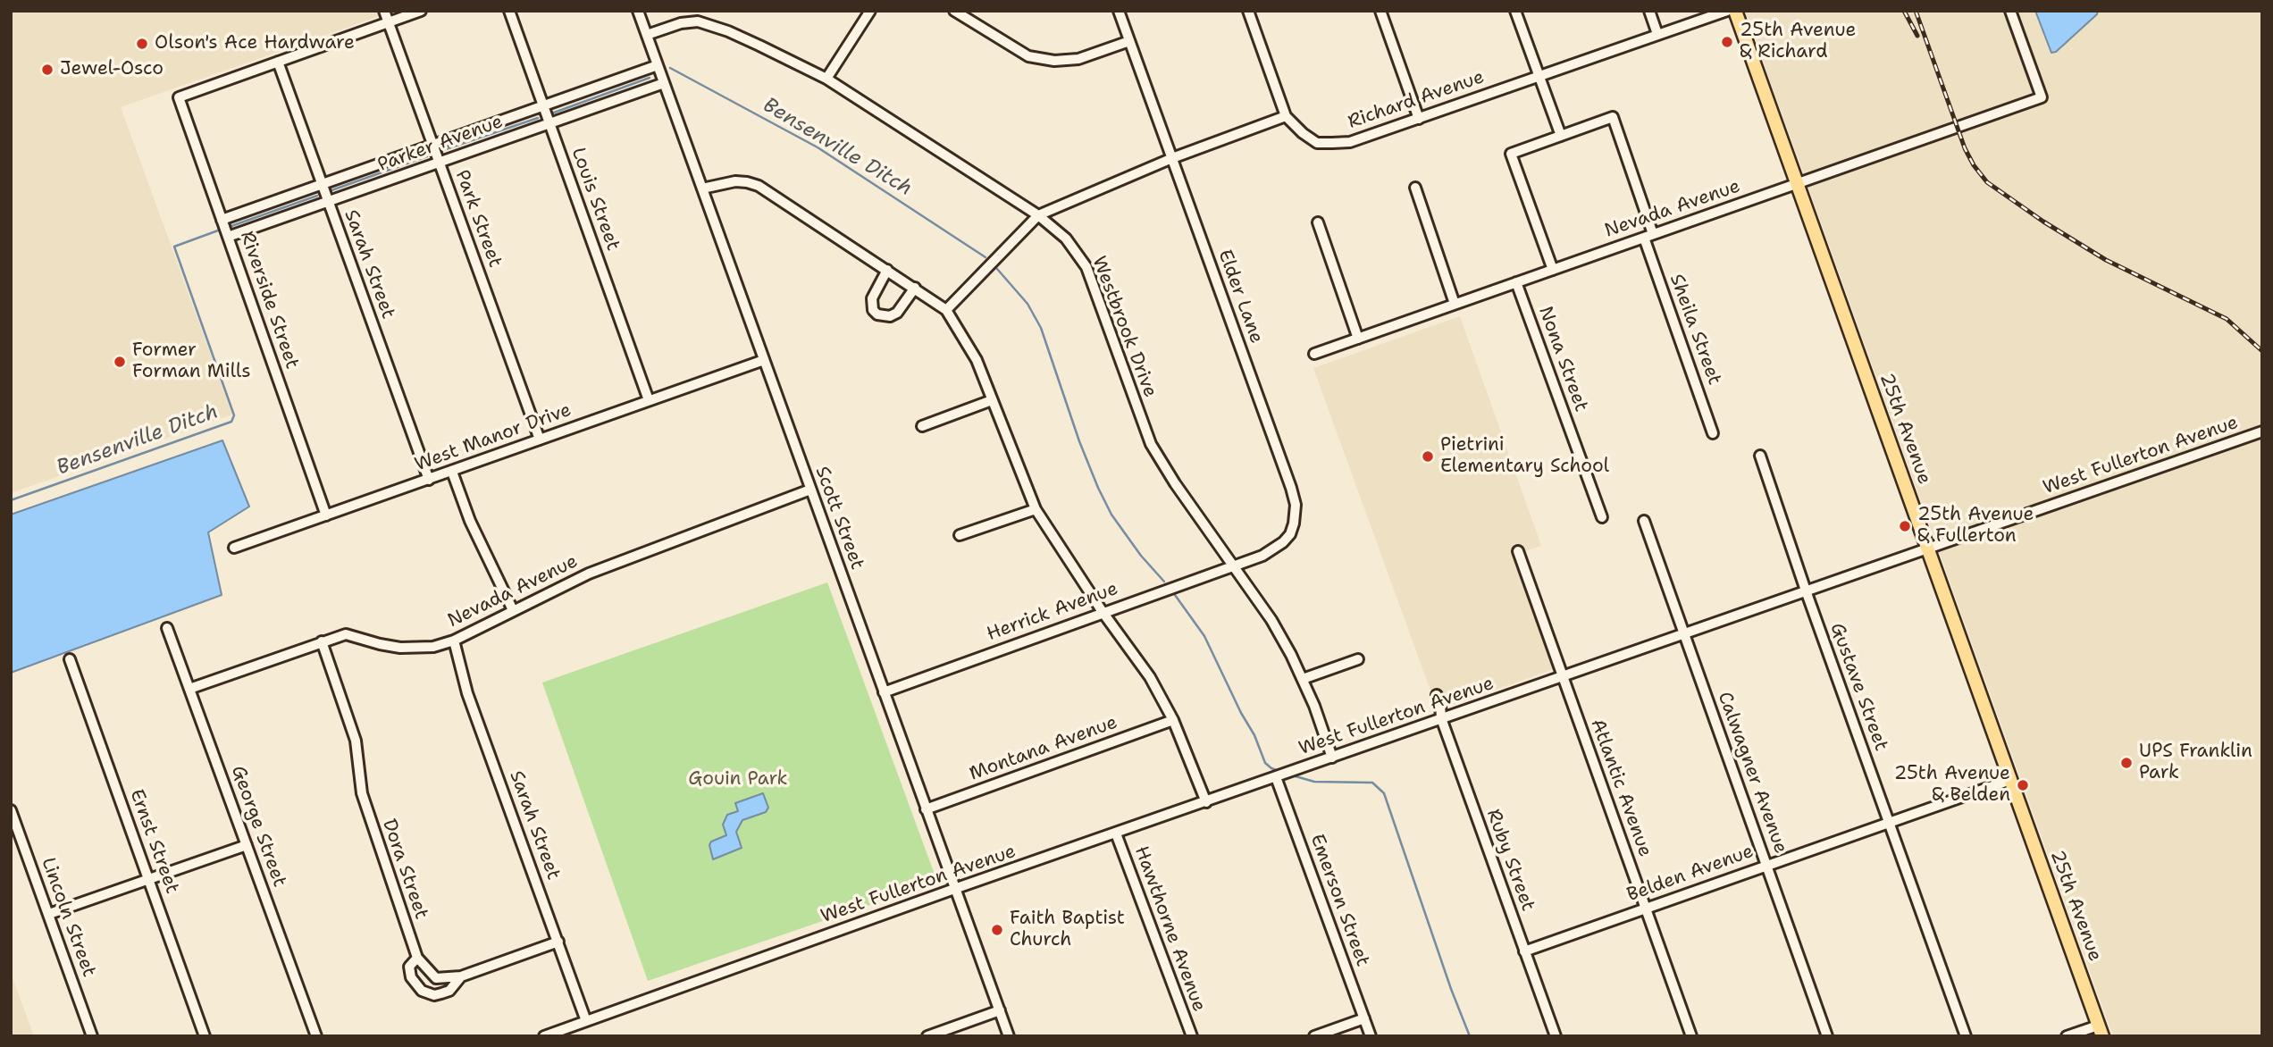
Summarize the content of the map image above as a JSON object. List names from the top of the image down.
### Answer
{
  "streets": {
    "main road": ["25th Avenue"],
    "street": [
      "Richard Avenue",
      "Parker Avenue",
      "Louis Street",
      "Nevada Avenue",
      "Park Street",
      "Sarah Street",
      "Elder Lane",
      "Riverside Street",
      "Westbrook Drive",
      "Sheila Street",
      "Nona Street",
      "West Manor Drive",
      "West Fullerton Avenue",
      "Scott Street",
      "Herrick Avenue",
      "Gustave Street",
      "Montana Avenue",
      "Calwagner Avenue",
      "Atlantic Avenue",
      "George Street",
      "Ernst Street",
      "Ruby Street",
      "Dora Street",
      "Belden Avenue",
      "Emerson Street",
      "Lincoln Street",
      "Hawthorne Avenue"
    ]
  },
  "crossings": [
    ["Parker Avenue", "Louis Street"],
    ["Parker Avenue", "Park Street"],
    ["Parker Avenue", "Sarah Street"],
    ["Parker Avenue", "Riverside Street"],
    ["Parker Avenue", "Scott Street"],
    ["Louis Street", "West Manor Drive"],
    ["Nevada Avenue", "Sarah Street"],
    ["Nevada Avenue", "Sheila Street"],
    ["Nevada Avenue", "Nona Street"],
    ["Nevada Avenue", "25th Avenue"],
    ["Nevada Avenue", "Scott Street"],
    ["Nevada Avenue", "George Street"],
    ["Nevada Avenue", "Dora Street"],
    ["Park Street", "West Manor Drive"],
    ["Sarah Street", "Riverside Street"],
    ["Sarah Street", "West Manor Drive"],
    ["Sarah Street", "West Fullerton Avenue"],
    ["Sarah Street", "Dora Street"],
    ["Elder Lane", "Westbrook Drive"],
    ["Elder Lane", "Herrick Avenue"],
    ["Riverside Street", "West Manor Drive"],
    ["Westbrook Drive", "West Fullerton Avenue"],
    ["Westbrook Drive", "Scott Street"],
    ["Westbrook Drive", "Herrick Avenue"],
    ["25th Avenue", "West Fullerton Avenue"],
    ["25th Avenue", "Belden Avenue"],
    ["West Manor Drive", "Scott Street"],
    ["West Fullerton Avenue", "Scott Street"],
    ["West Fullerton Avenue", "Gustave Street"],
    ["West Fullerton Avenue", "Calwagner Avenue"],
    ["West Fullerton Avenue", "Atlantic Avenue"],
    ["West Fullerton Avenue", "Ruby Street"],
    ["West Fullerton Avenue", "Emerson Street"],
    ["West Fullerton Avenue", "Hawthorne Avenue"],
    ["Scott Street", "Herrick Avenue"],
    ["Scott Street", "Montana Avenue"],
    ["Gustave Street", "Belden Avenue"],
    ["Calwagner Avenue", "Belden Avenue"],
    ["Atlantic Avenue", "Belden Avenue"],
    ["Ruby Street", "Belden Avenue"]
  ],
  "water": ["Bensenville Ditch"],
  "parks": ["Gouin Park"],
  "places": [
    "25th Avenue & Richard",
    "Olson's Ace Hardware",
    "Jewel-Osco",
    "Former Forman Mills",
    "Pietrini Elementary School",
    "25th Avenue & Fullerton",
    "UPS Franklin Park",
    "25th Avenue & Belden",
    "Faith Baptist Church"
  ]
}
